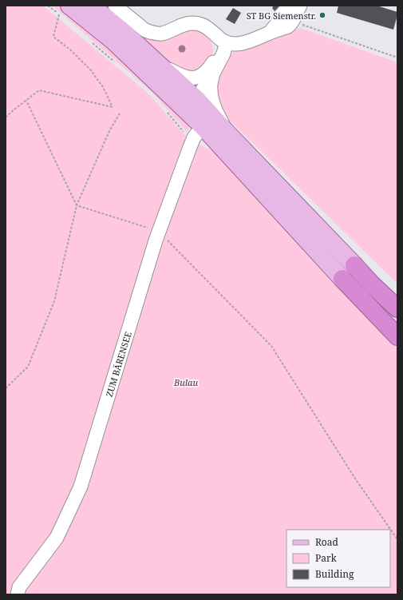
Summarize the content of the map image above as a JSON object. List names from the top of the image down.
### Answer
{
  "streets": {
    "street": ["ZUM BÄRENSEE"]
  },
  "parks": ["Bulau"],
  "places": ["ST BG Siemenstr."],
  "legend": ["Road", "Park", "Building"]
}
